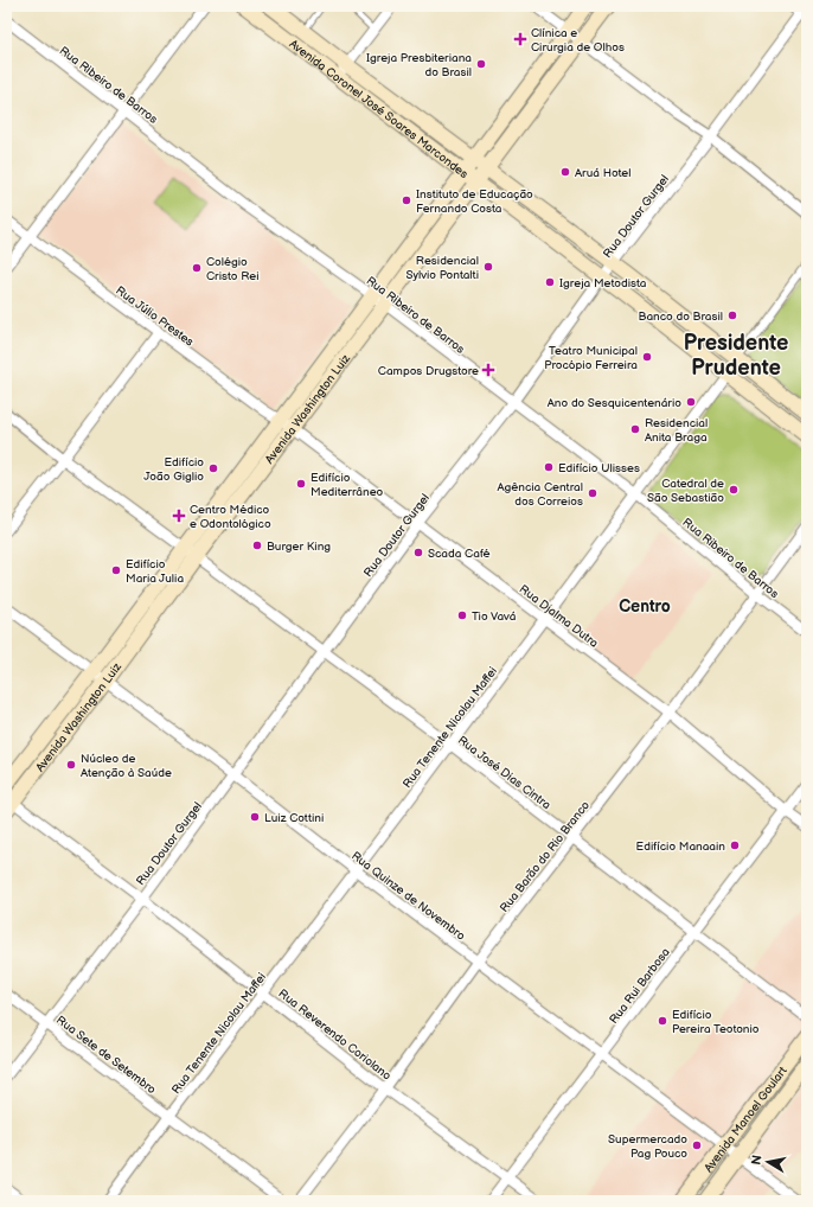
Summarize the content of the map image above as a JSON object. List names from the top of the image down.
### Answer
{
  "streets": {
    "main road": ["Avenida Coronel José Soares Marcondes", "Avenida Washington Luiz", "Avenida Manoel Goulart"],
    "street": [
      "Rua Ribeiro de Barros",
      "Rua Doutor Gurgel",
      "Rua Júlio Prestes",
      "Rua Djalma Dutra",
      "Rua Tenente Nicolau Maffei",
      "Rua José Dias Cintra",
      "Rua Barão do Rio Branco",
      "Rua Quinze de Novembro",
      "Rua Rui Barbosa",
      "Rua Reverendo Coriolano",
      "Rua Sete de Setembro"
    ]
  },
  "crossings": [
    ["Rua Ribeiro de Barros", "Rua Doutor Gurgel"],
    ["Rua Ribeiro de Barros", "Avenida Washington Luiz"],
    ["Rua Ribeiro de Barros", "Rua Tenente Nicolau Maffei"],
    ["Rua Ribeiro de Barros", "Rua Barão do Rio Branco"],
    ["Avenida Coronel José Soares Marcondes", "Rua Doutor Gurgel"],
    ["Avenida Coronel José Soares Marcondes", "Avenida Washington Luiz"],
    ["Avenida Coronel José Soares Marcondes", "Rua Tenente Nicolau Maffei"],
    ["Rua Doutor Gurgel", "Rua Djalma Dutra"],
    ["Rua Doutor Gurgel", "Rua José Dias Cintra"],
    ["Rua Doutor Gurgel", "Rua Quinze de Novembro"],
    ["Rua Doutor Gurgel", "Rua Reverendo Coriolano"],
    ["Rua Doutor Gurgel", "Rua Sete de Setembro"],
    ["Rua Júlio Prestes", "Avenida Washington Luiz"],
    ["Rua Júlio Prestes", "Rua Djalma Dutra"],
    ["Avenida Washington Luiz", "Rua Djalma Dutra"],
    ["Avenida Washington Luiz", "Rua José Dias Cintra"],
    ["Avenida Washington Luiz", "Rua Quinze de Novembro"],
    ["Avenida Washington Luiz", "Rua Reverendo Coriolano"],
    ["Rua Djalma Dutra", "Rua Tenente Nicolau Maffei"],
    ["Rua Djalma Dutra", "Rua Barão do Rio Branco"],
    ["Rua Djalma Dutra", "Rua Rui Barbosa"],
    ["Rua Tenente Nicolau Maffei", "Rua José Dias Cintra"],
    ["Rua Tenente Nicolau Maffei", "Rua Quinze de Novembro"],
    ["Rua Tenente Nicolau Maffei", "Rua Reverendo Coriolano"],
    ["Rua Tenente Nicolau Maffei", "Rua Sete de Setembro"],
    ["Rua José Dias Cintra", "Rua Barão do Rio Branco"],
    ["Rua José Dias Cintra", "Rua Rui Barbosa"],
    ["Rua Barão do Rio Branco", "Rua Quinze de Novembro"],
    ["Rua Barão do Rio Branco", "Rua Reverendo Coriolano"],
    ["Rua Quinze de Novembro", "Rua Rui Barbosa"],
    ["Rua Quinze de Novembro", "Avenida Manoel Goulart"],
    ["Rua Rui Barbosa", "Rua Reverendo Coriolano"]
  ],
  "districts": ["Presidente Prudente", "Centro"],
  "places": {
    "health": ["Clínica e Cirurgia de Olhos", "Campos Drugstore", "Centro Médico e Odontológico"],
    "other": [
      "Igreja Presbiteriana do Brasil",
      "Aruá Hotel",
      "Instituto de Educação Fernando Costa",
      "Residencial Sylvio Pontalti",
      "Colégio Cristo Rei",
      "Igreja Metodista",
      "Banco do Brasil",
      "Teatro Municipal Procópio Ferreira",
      "Ano do Sesquicentenário",
      "Residencial Anita Braga",
      "Edifício Ulisses",
      "Edifício João Giglio",
      "Edifício Mediterrâneo",
      "Catedral de São Sebastião",
      "Agência Central dos Correios",
      "Burger King",
      "Scada Café",
      "Edifício Maria Julia",
      "Tio Vavá",
      "Núcleo de Atenção à Saúde",
      "Luiz Cottini",
      "Edifício Manaain",
      "Edifício Pereira Teotonio",
      "Supermercado Pag Pouco"
    ]
  },
  "north": "left"
}
